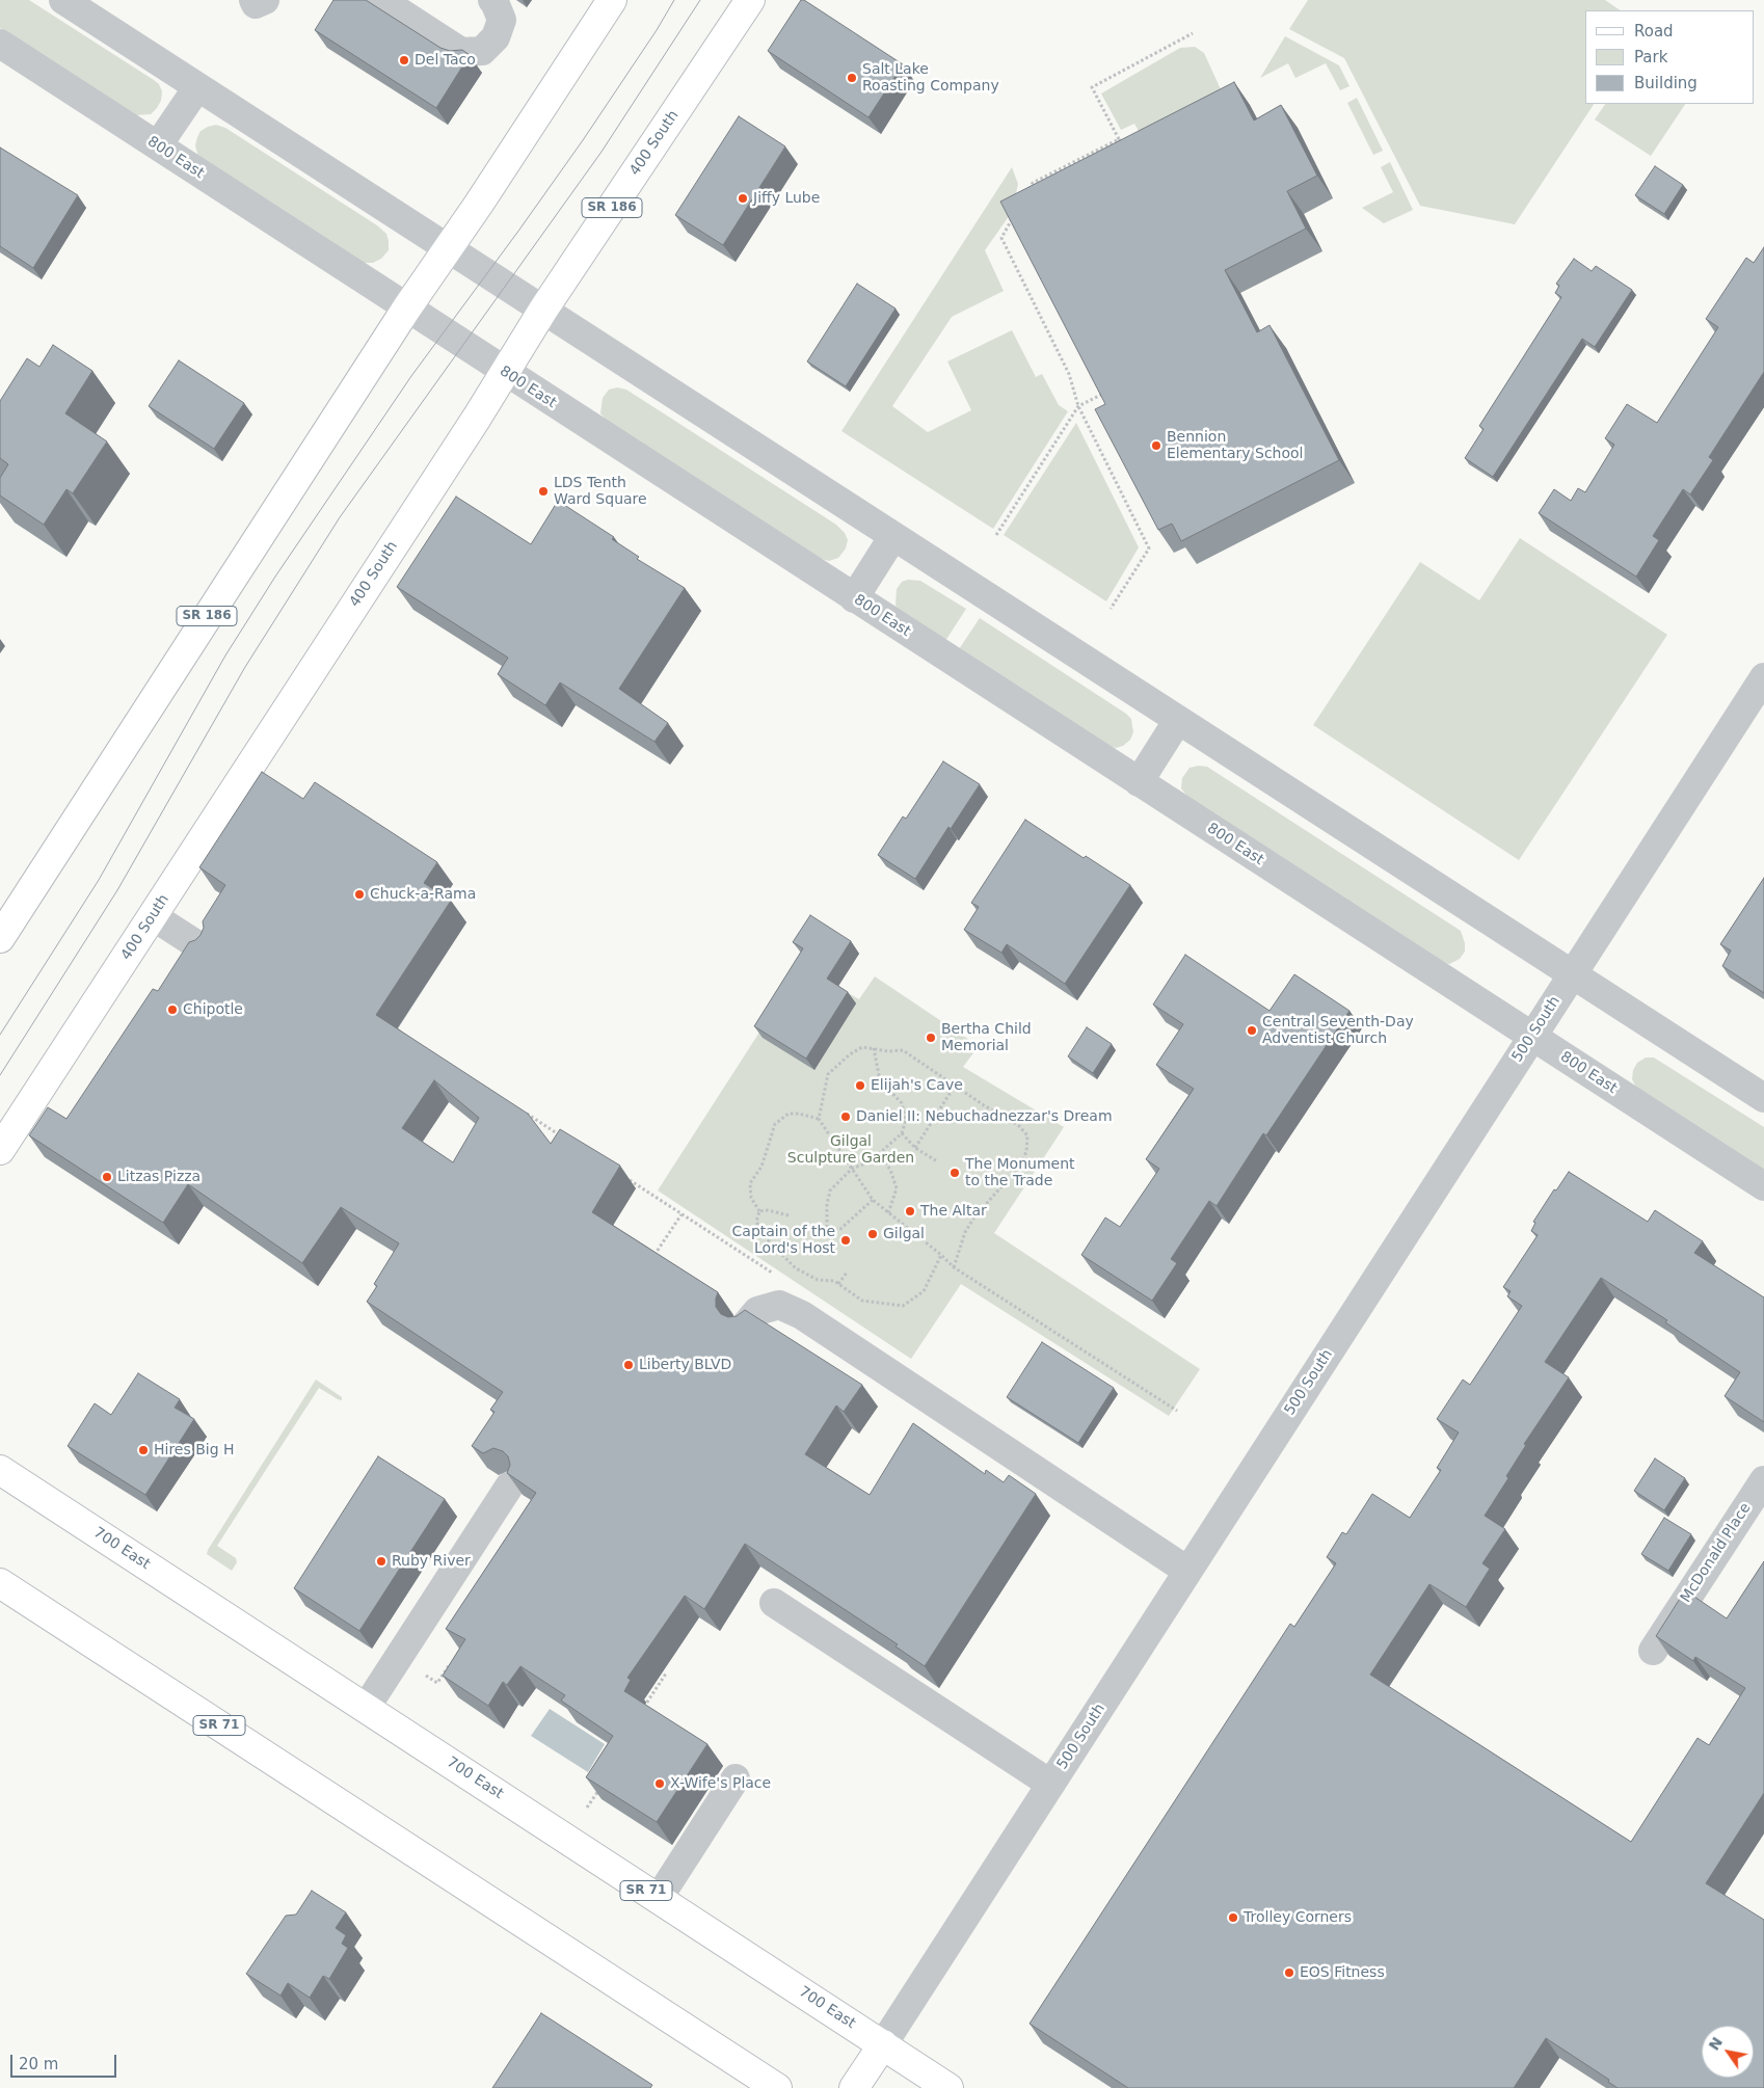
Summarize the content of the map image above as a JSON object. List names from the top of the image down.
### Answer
{
  "streets": {
    "main road": [
      "400 South",
      "SR 186",
      "500 South",
      "700 East",
      "SR 71"
    ],
    "street": ["800 East", "McDonald Place"]
  },
  "crossings": [
    ["400 South", "800 East"],
    ["800 East", "SR 186"],
    ["800 East", "500 South"],
    ["500 South", "700 East"]
  ],
  "parks": ["Gilgal Sculpture Garden"],
  "places": [
    "Del Taco",
    "Salt Lake Roasting Company",
    "Jiffy Lube",
    "Bennion Elementary School",
    "LDS Tenth Ward Square",
    "Chuck-a-Rama",
    "Chipotle",
    "Central Seventh-Day Adventist Church",
    "Bertha Child Memorial",
    "Elijah's Cave",
    "Daniel II: Nebuchadnezzar's Dream",
    "The Monument to the Trade",
    "Litzas Pizza",
    "The Altar",
    "Gilgal",
    "Captain of the Lord's Host",
    "Liberty BLVD",
    "Hires Big H",
    "Ruby River",
    "X-Wife's Place",
    "Trolley Corners",
    "EOS Fitness"
  ],
  "legend": ["Road", "Park", "Building"],
  "scale_bar": "20 m",
  "north": "top left"
}
